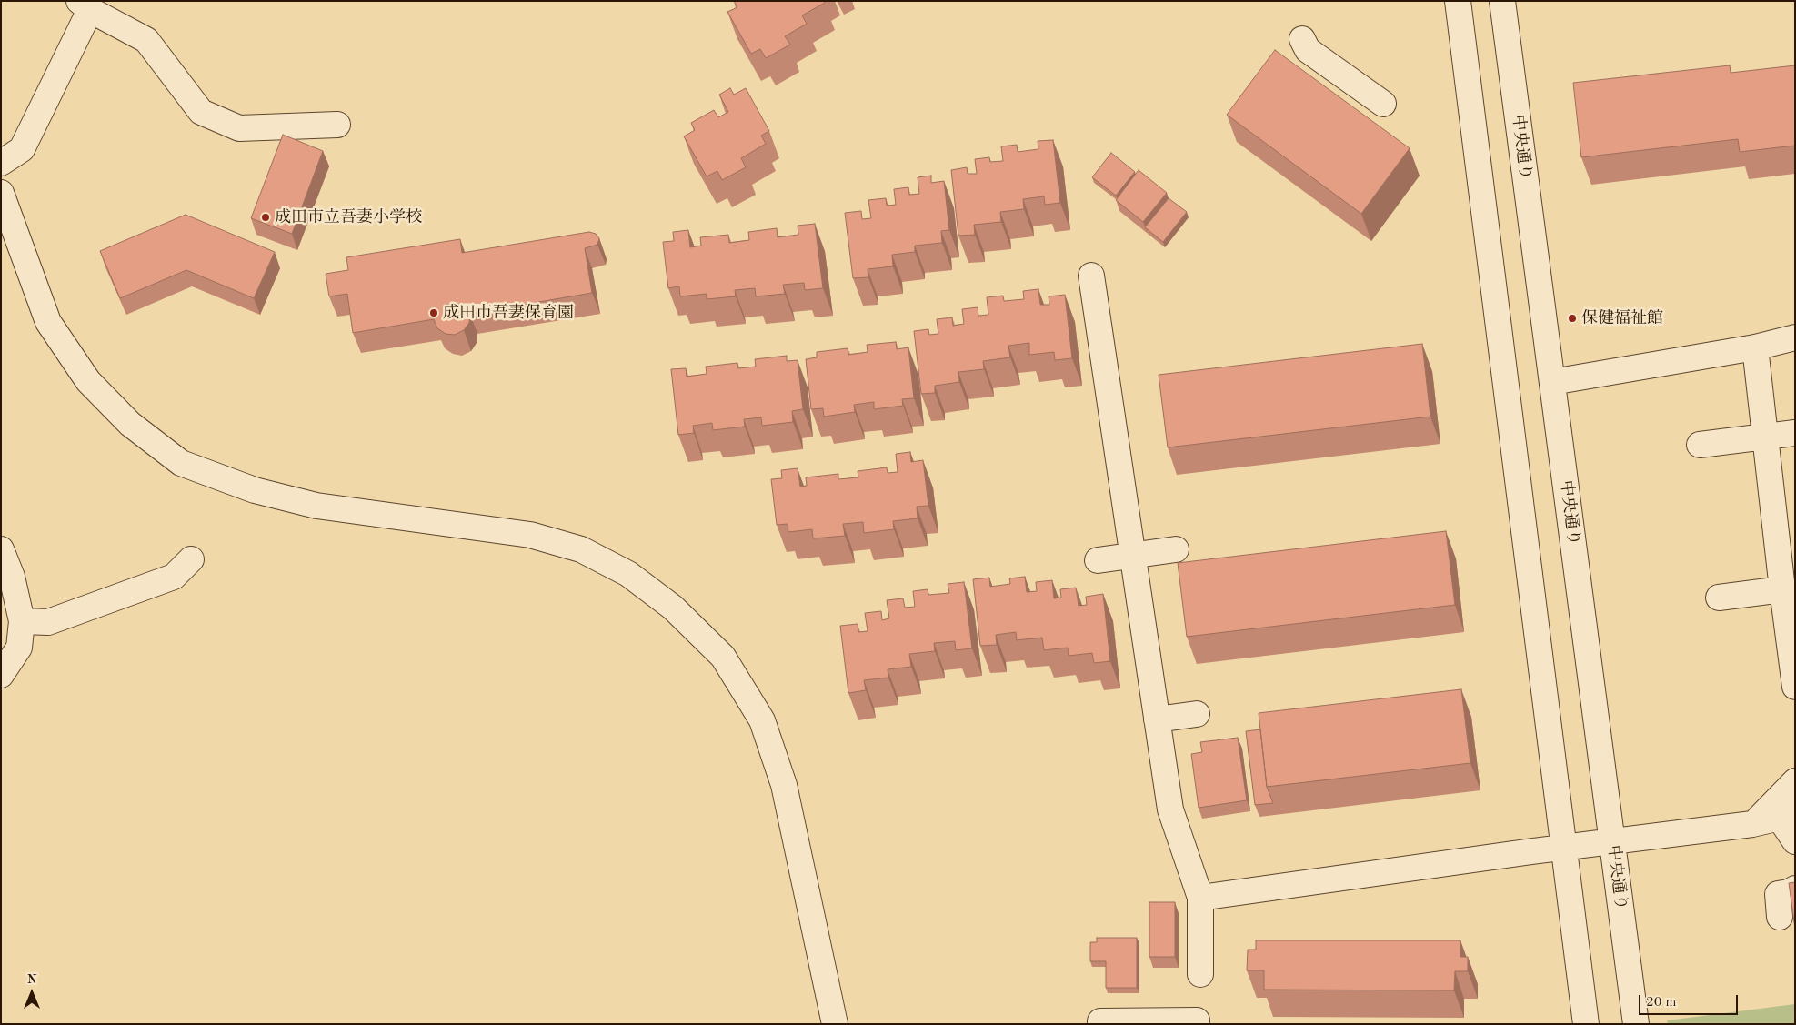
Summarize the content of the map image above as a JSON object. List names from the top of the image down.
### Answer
{
  "streets": {
    "street": ["中央通り"]
  },
  "places": ["成田市立吾妻小学校", "成田市吾妻保育園", "保健福祉館"],
  "scale_bar": "20 m",
  "north": "top"
}
